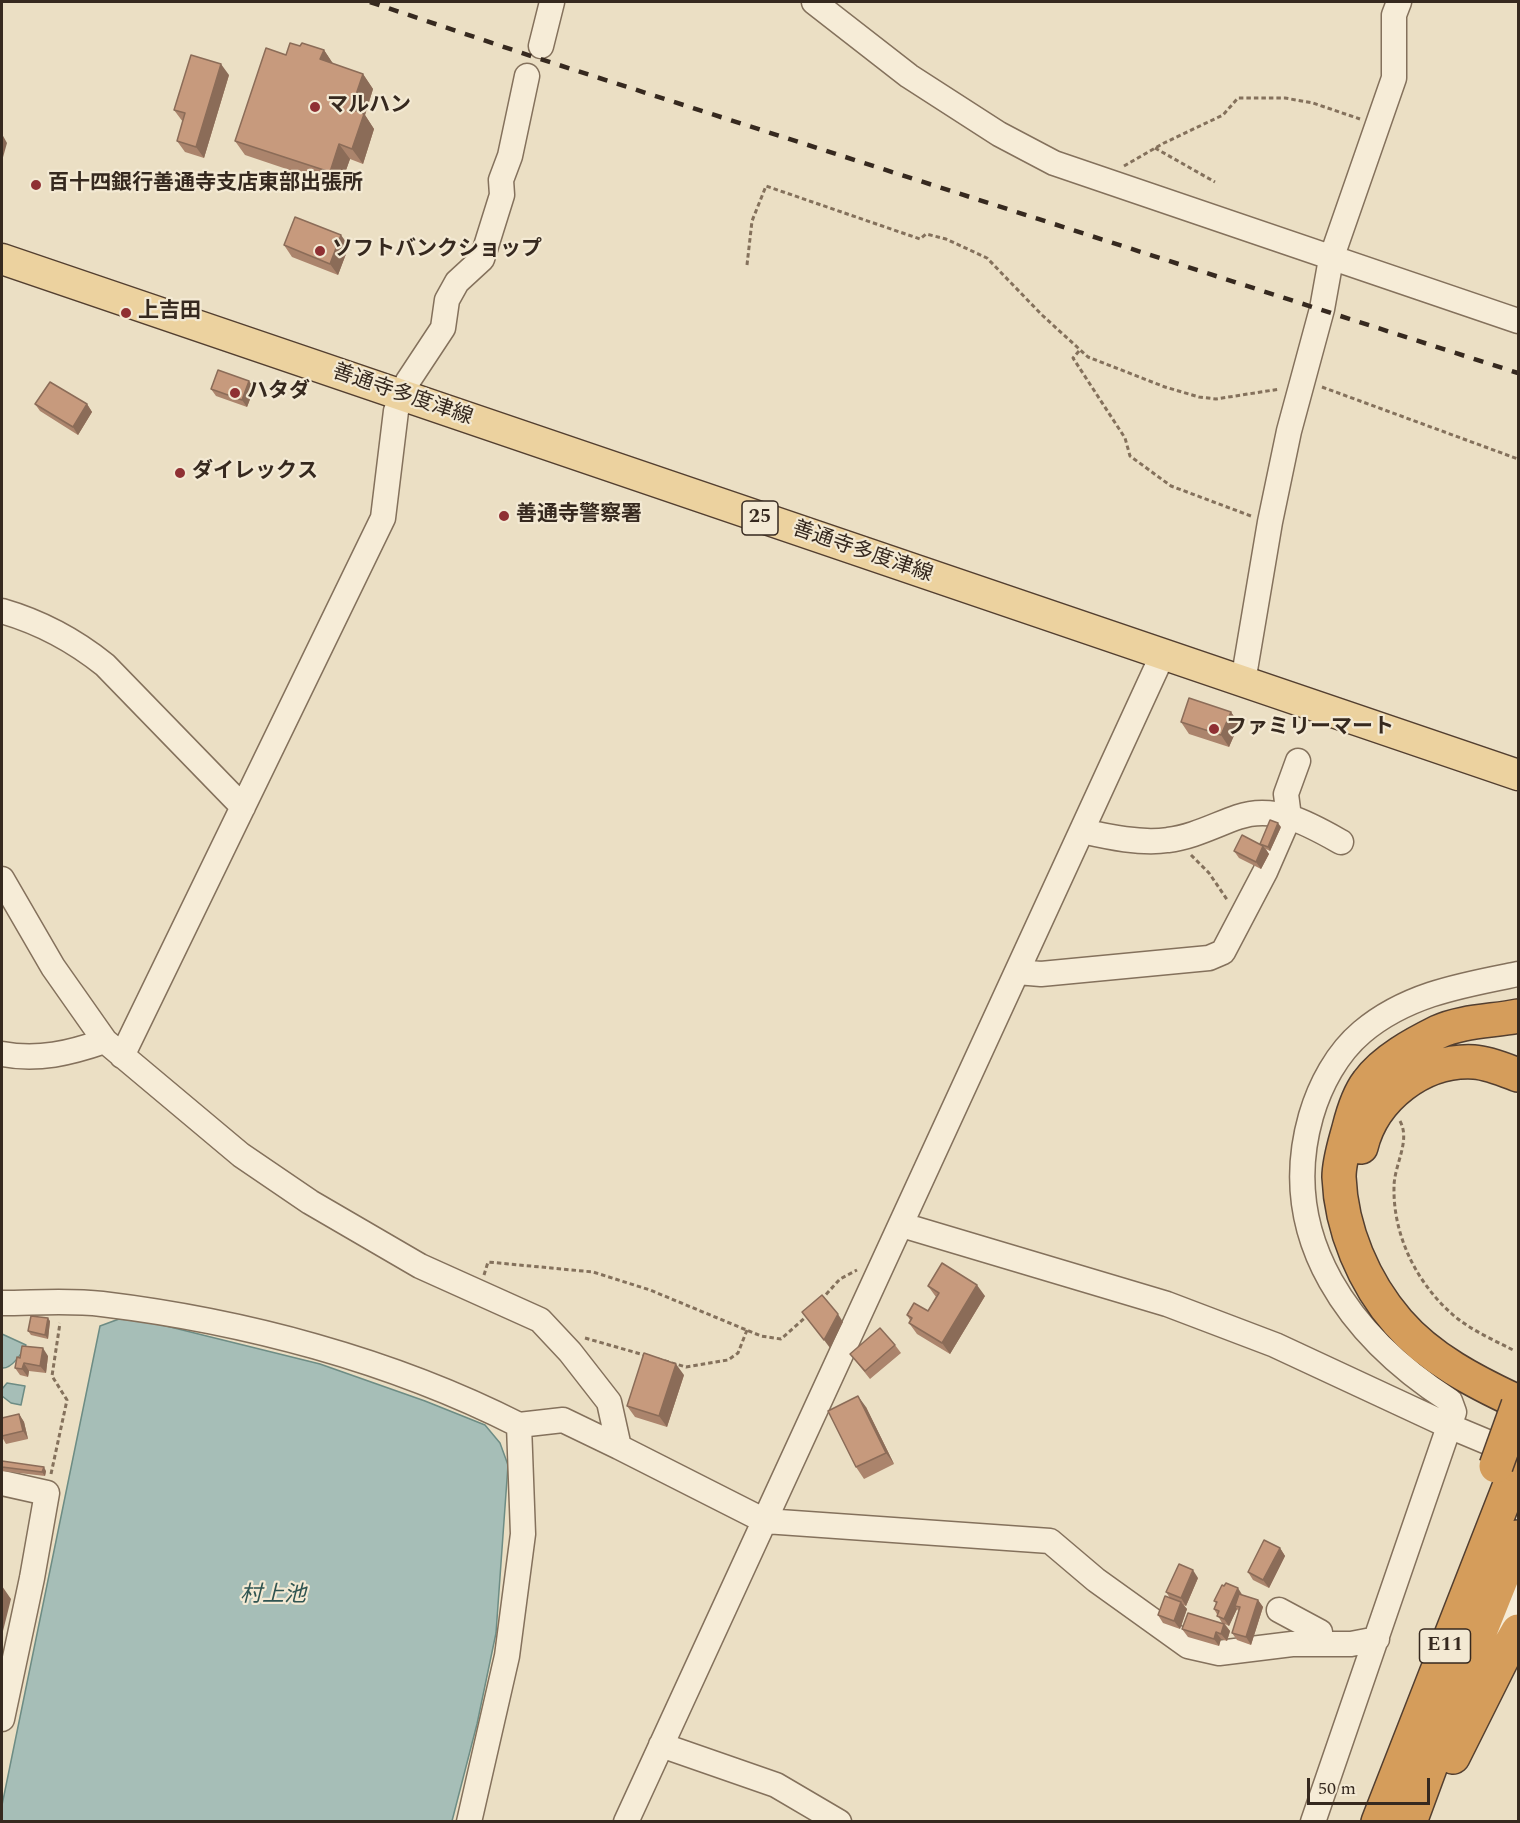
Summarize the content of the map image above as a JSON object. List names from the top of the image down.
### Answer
{
  "streets": {
    "highway": ["E11"],
    "main road": ["善通寺多度津線", "25"]
  },
  "water": ["村上池"],
  "places": [
    "マルハン",
    "百十四銀行善通寺支店東部出張所",
    "ソフトバンクショップ",
    "上吉田",
    "ハタダ",
    "ダイレックス",
    "善通寺警察署",
    "ファミリーマート"
  ],
  "scale_bar": "50 m"
}
